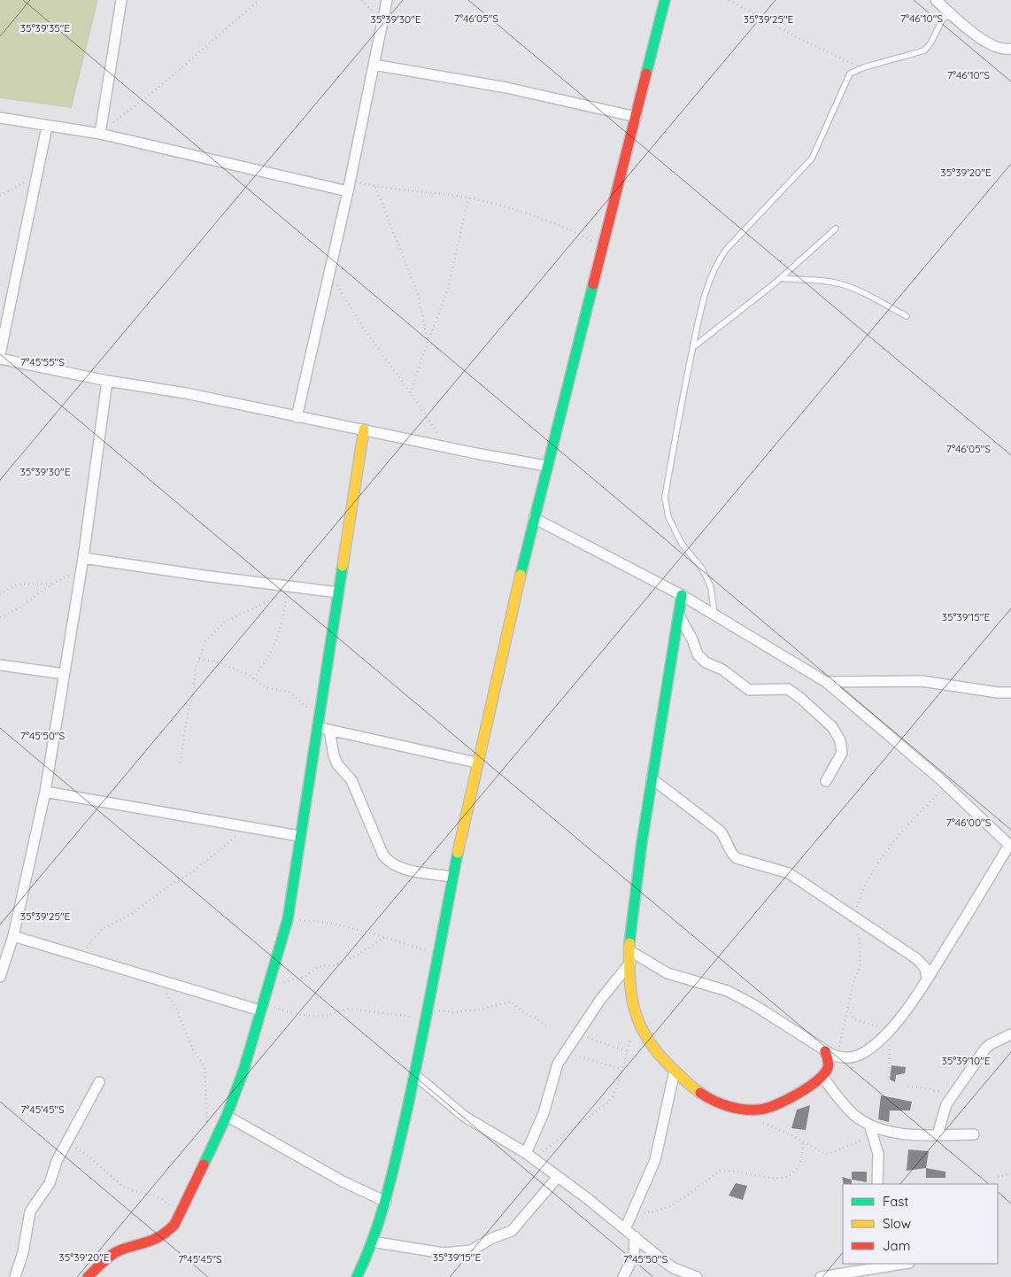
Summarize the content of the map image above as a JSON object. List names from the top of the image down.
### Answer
{
  "legend": ["Fast", "Slow", "Jam"],
  "coordinates": [
    "7°46'05\"S",
    "7°46'10\"S",
    "35°39'30\"E",
    "35°39'25\"E",
    "35°39'35\"E",
    "35°39'20\"E",
    "7°45'55\"S",
    "35°39'15\"E",
    "7°45'50\"S",
    "7°46'00\"S",
    "35°39'10\"E",
    "7°45'45\"S"
  ]
}
